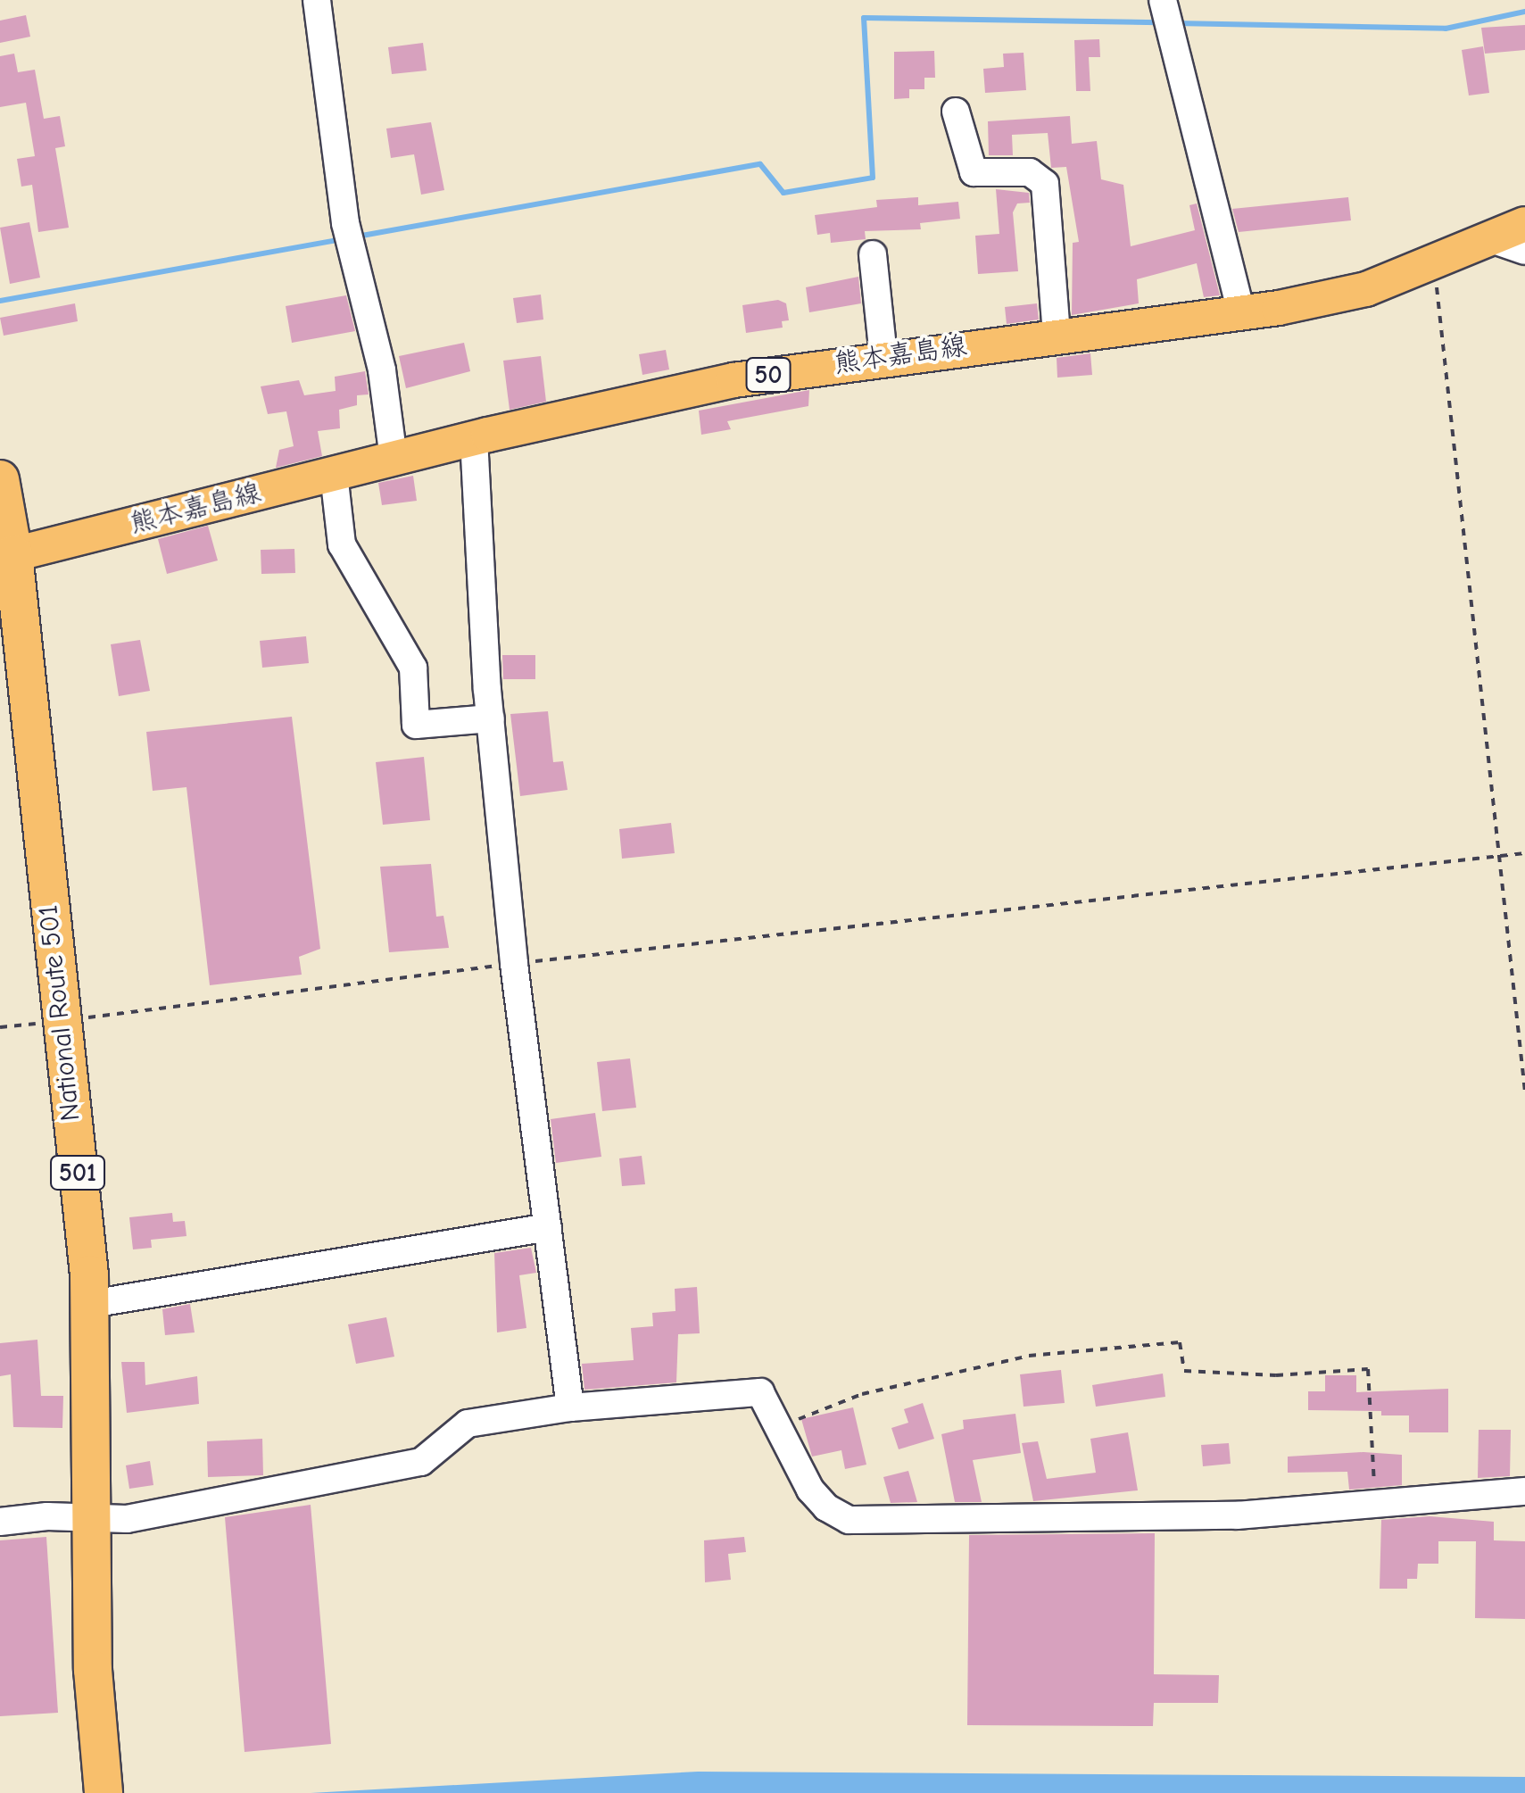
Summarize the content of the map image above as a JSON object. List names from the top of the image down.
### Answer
{
  "streets": {
    "highway": ["National Route 501", "501"],
    "main road": ["熊本嘉島線", "50"]
  },
  "crossings": [
    ["熊本嘉島線", "National Route 501"],
    ["熊本嘉島線", "501"],
    ["National Route 501", "501"]
  ]
}
